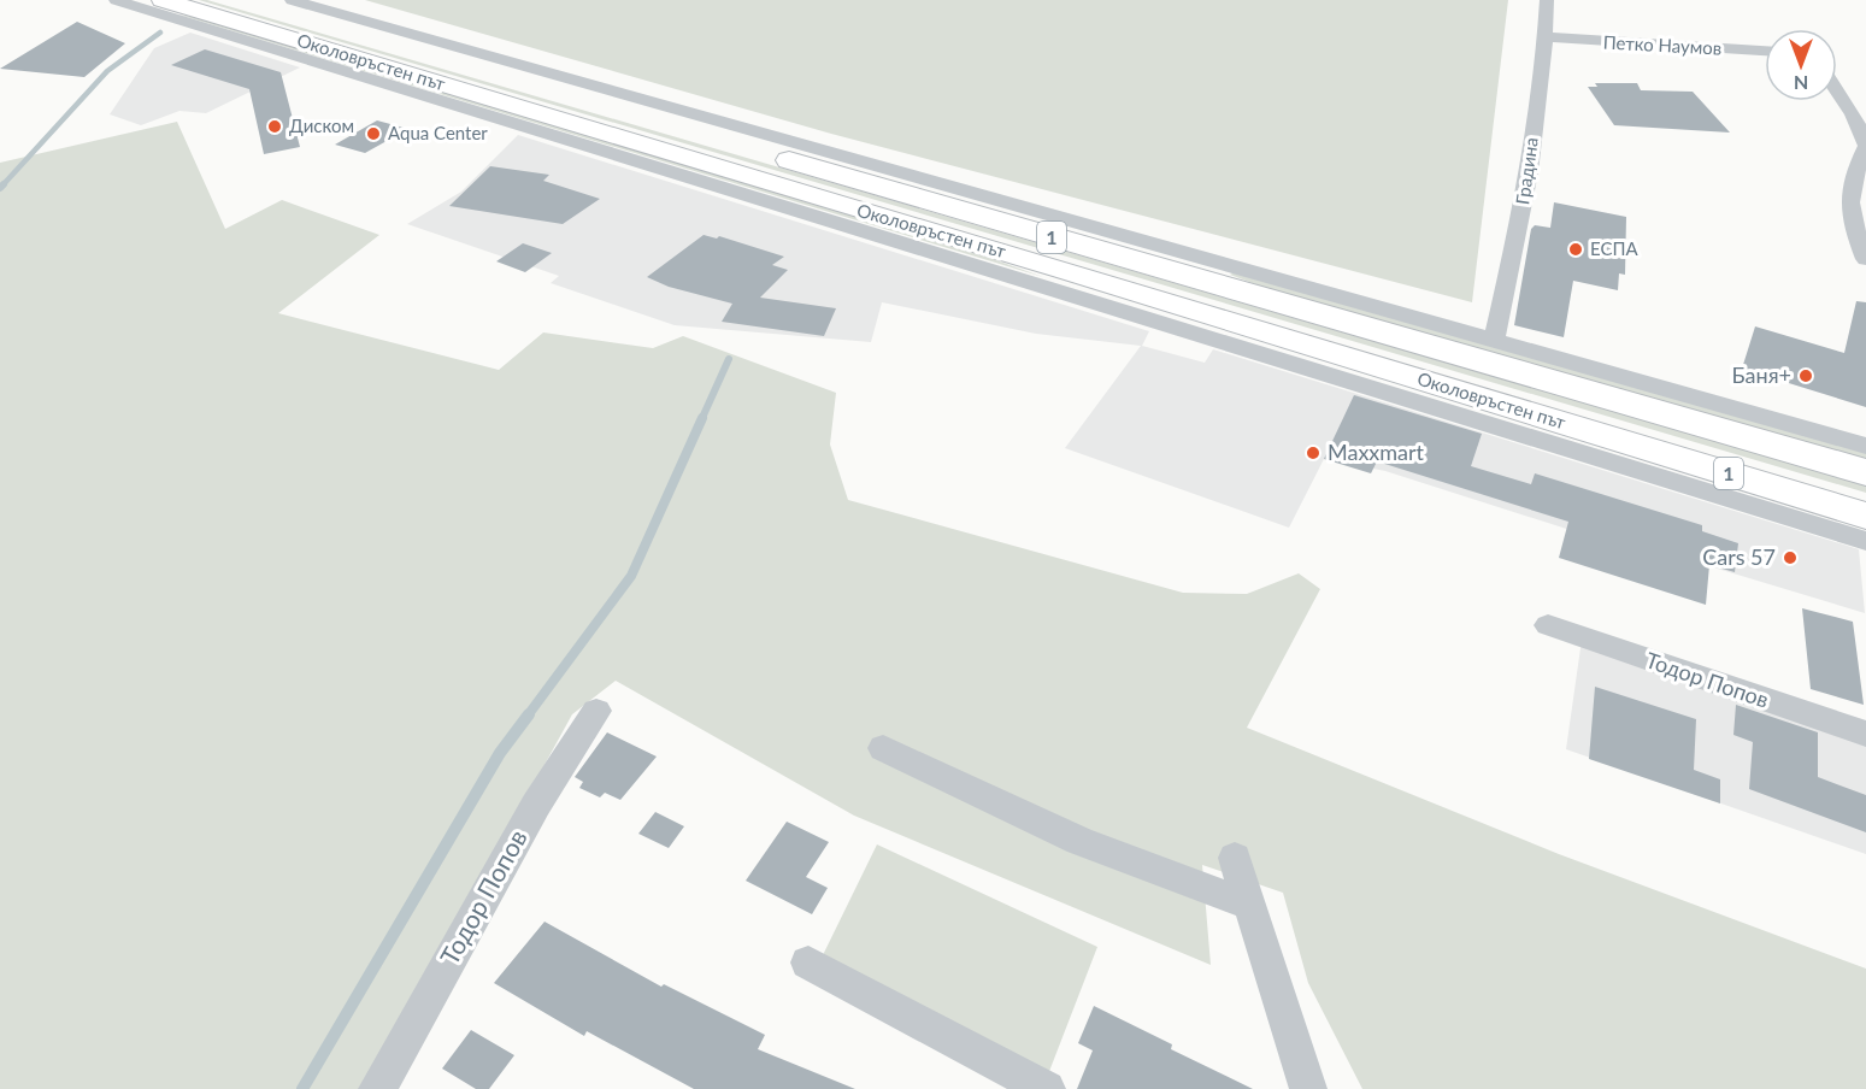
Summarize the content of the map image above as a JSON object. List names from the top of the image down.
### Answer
{
  "streets": {
    "highway": ["Околовръстен път", "1"],
    "street": ["Петко Наумов", "Градина", "Тодор Попов"]
  },
  "crossings": [
    ["Петко Наумов", "Градина"]
  ],
  "places": [
    "Диском",
    "Aqua Center",
    "ЕСПА",
    "Баня+",
    "Maxxmart",
    "Cars 57"
  ],
  "north": "bottom"
}
